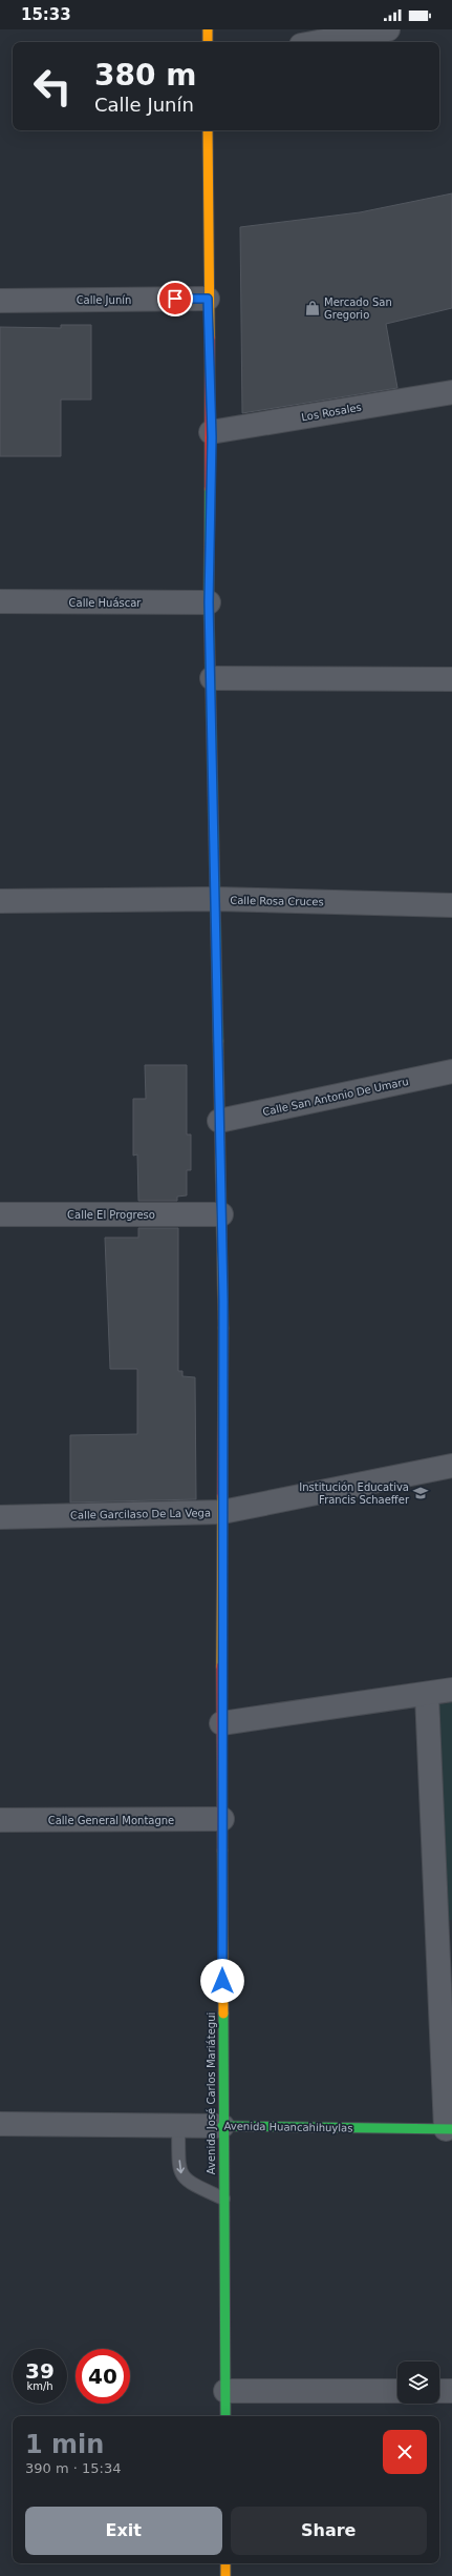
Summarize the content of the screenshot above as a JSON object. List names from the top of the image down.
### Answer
{
  "streets": {
    "street": [
      "Calle Junín",
      "Los Rosales",
      "Calle Huáscar",
      "Calle Rosa Cruces",
      "Calle San Antonio De Umaru",
      "Calle El Progreso",
      "Calle Garcilaso De La Vega",
      "Calle General Montagne",
      "Avenida José Carlos Mariátegui",
      "Avenida Huancahihuylas"
    ]
  },
  "crossings": [
    ["Calle Junín", "Avenida José Carlos Mariátegui"],
    ["Los Rosales", "Avenida José Carlos Mariátegui"],
    ["Calle Huáscar", "Avenida José Carlos Mariátegui"],
    ["Calle Rosa Cruces", "Avenida José Carlos Mariátegui"],
    ["Calle San Antonio De Umaru", "Avenida José Carlos Mariátegui"],
    ["Calle El Progreso", "Avenida José Carlos Mariátegui"],
    ["Calle Garcilaso De La Vega", "Avenida José Carlos Mariátegui"],
    ["Calle General Montagne", "Avenida José Carlos Mariátegui"],
    ["Avenida José Carlos Mariátegui", "Avenida Huancahihuylas"]
  ],
  "places": {
    "shop": ["Mercado San Gregorio"],
    "school or university": ["Institución Educativa Francis Schaeffer"]
  },
  "page": {
    "status": "15:33",
    "turn": ["380 m", "Calle Junín"],
    "speed": "39 km/h",
    "limit": "40",
    "heading": ["1 min", "390 m · 15:34"],
    "buttons": ["Exit", "Share"]
  }
}
